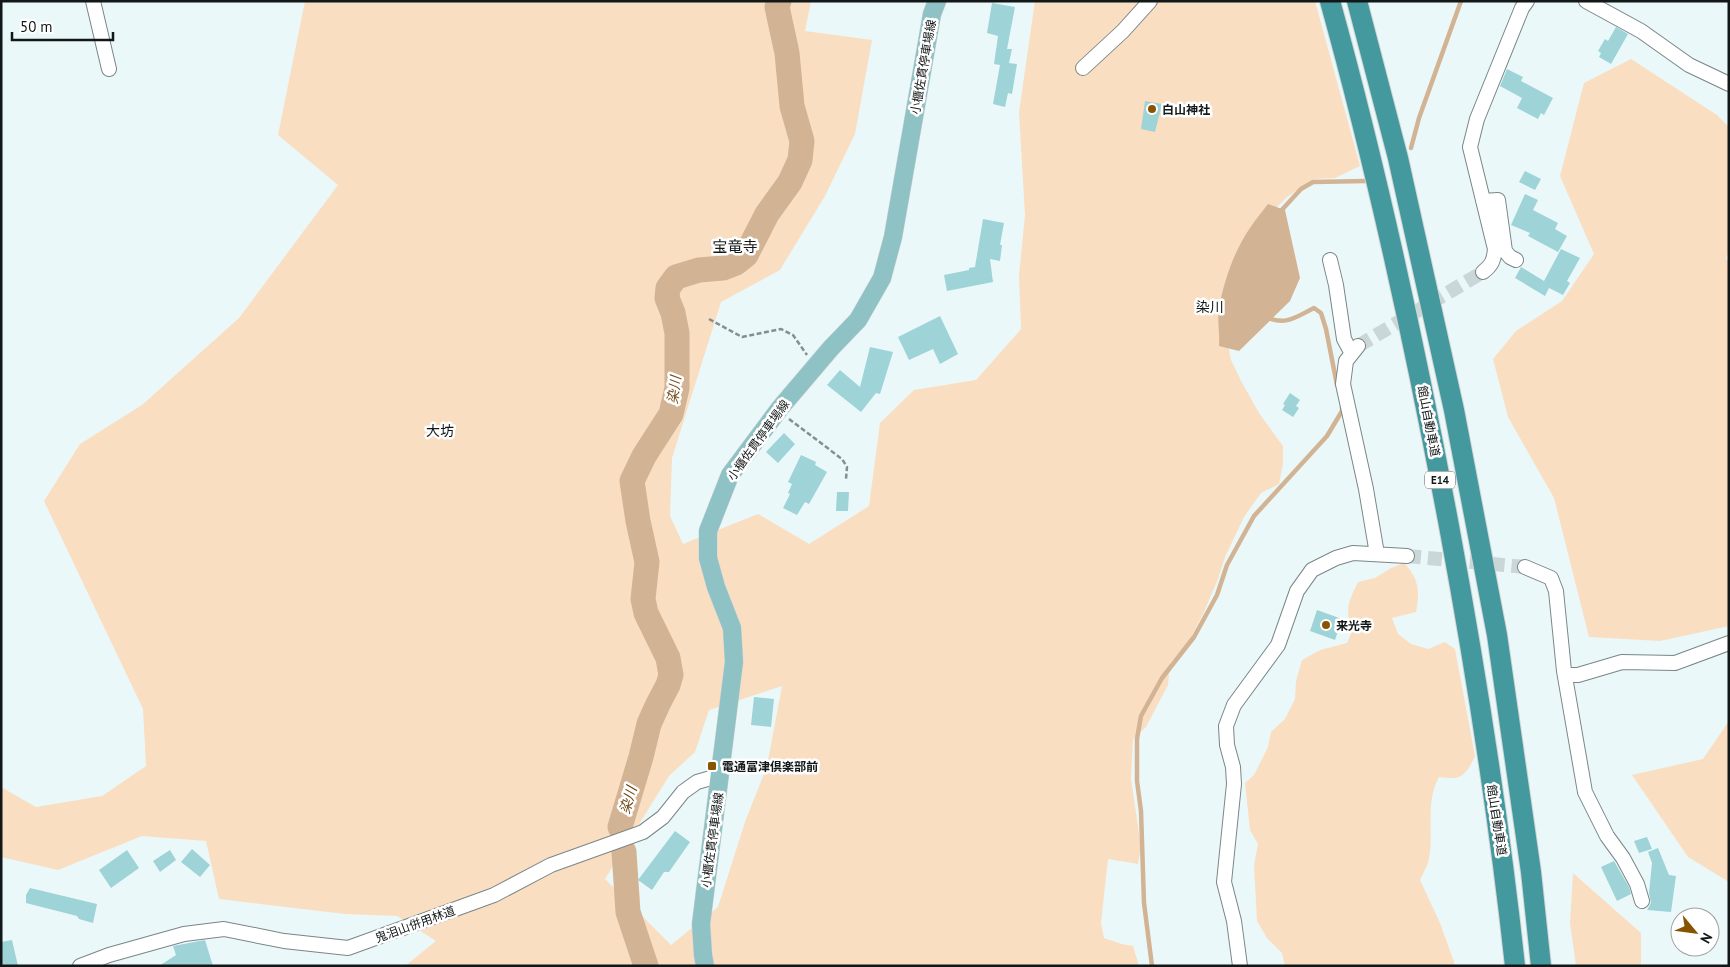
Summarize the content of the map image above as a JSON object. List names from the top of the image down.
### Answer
{
  "streets": {
    "highway": ["館山自動車道", "E14"],
    "main road": ["小櫃佐貫停車場線"],
    "street": ["鬼泪山併用林道"]
  },
  "crossings": [
    ["小櫃佐貫停車場線", "鬼泪山併用林道"]
  ],
  "districts": ["宝竜寺", "染川", "大坊"],
  "water": ["染川"],
  "places": {
    "other": ["白山神社", "来光寺"],
    "transit": ["電通富津倶楽部前"]
  },
  "scale_bar": "50 m",
  "north": "bottom right"
}
